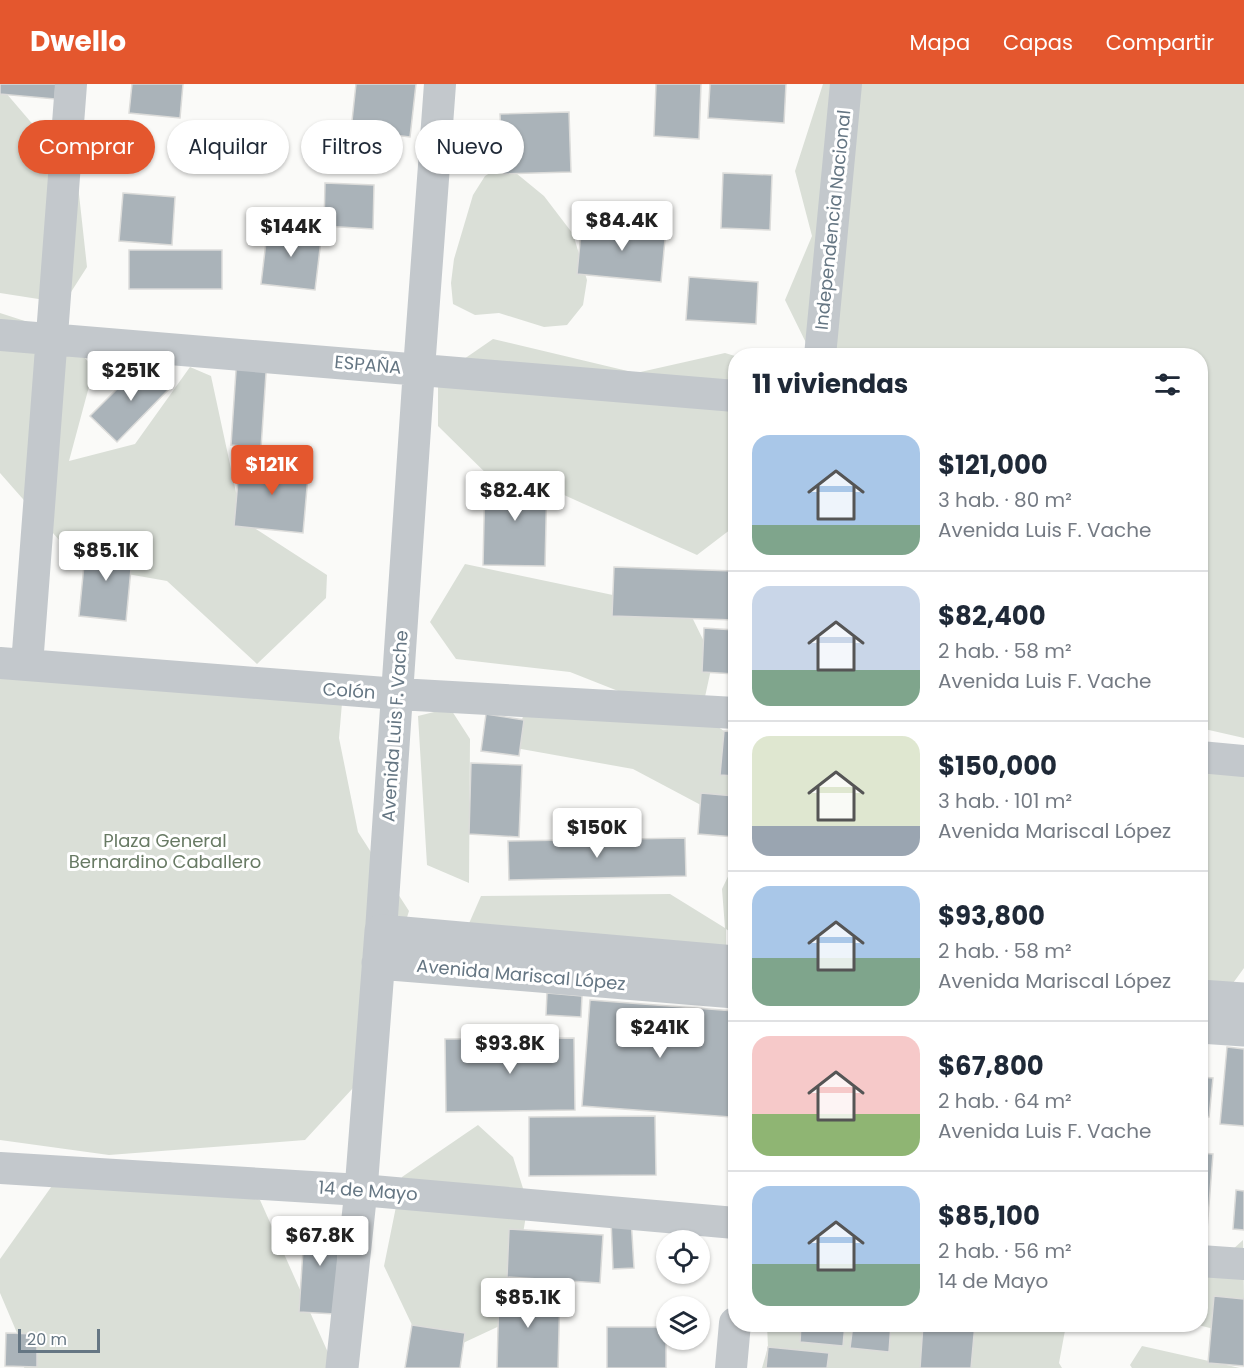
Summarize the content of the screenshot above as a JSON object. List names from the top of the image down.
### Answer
{
  "streets": {
    "street": [
      "Independencia Nacional",
      "ESPAÑA",
      "Colón",
      "Avenida Luis F. Vache",
      "Avenida Mariscal López",
      "14 de Mayo"
    ]
  },
  "crossings": [
    ["ESPAÑA", "Avenida Luis F. Vache"],
    ["Colón", "Avenida Luis F. Vache"],
    ["Avenida Luis F. Vache", "Avenida Mariscal López"],
    ["Avenida Luis F. Vache", "14 de Mayo"]
  ],
  "parks": ["Plaza General Bernardino Caballero"],
  "scale_bar": "20 m",
  "page": {
    "header": "Dwello",
    "nav": ["Mapa", "Capas", "Compartir"],
    "chip": [
      "Comprar",
      "Alquilar",
      "Filtros",
      "Nuevo"
    ],
    "price": [
      "$84.4K",
      "$144K",
      "$251K",
      "$121K",
      "$82.4K",
      "$85.1K",
      "$150K",
      "$241K",
      "$93.8K",
      "$67.8K",
      "$85.1K"
    ],
    "heading": "11 viviendas",
    "list": [
      {
        "name": "$121,000",
        "note": "3 hab. · 80 m² · Avenida Luis F. Vache"
      },
      {
        "name": "$82,400",
        "note": "2 hab. · 58 m² · Avenida Luis F. Vache"
      },
      {
        "name": "$150,000",
        "note": "3 hab. · 101 m² · Avenida Mariscal López"
      },
      {
        "name": "$93,800",
        "note": "2 hab. · 58 m² · Avenida Mariscal López"
      },
      {
        "name": "$67,800",
        "note": "2 hab. · 64 m² · Avenida Luis F. Vache"
      },
      {
        "name": "$85,100",
        "note": "2 hab. · 56 m² · 14 de Mayo"
      }
    ],
    "scale": "20 m"
  }
}
